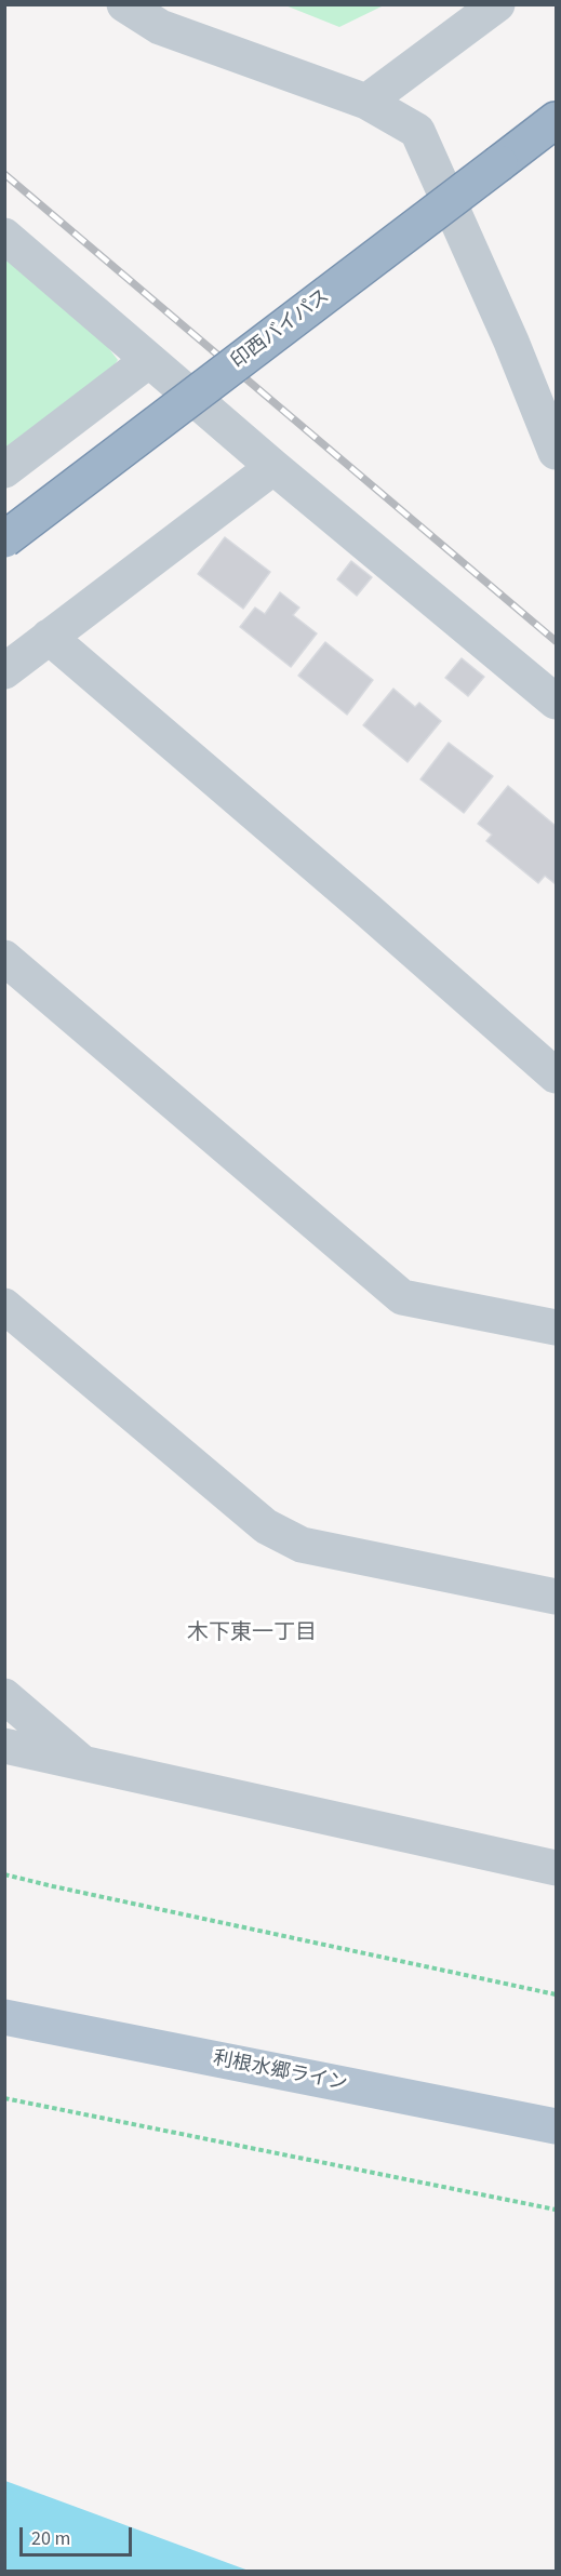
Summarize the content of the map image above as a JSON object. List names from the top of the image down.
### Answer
{
  "streets": {
    "highway": ["印西バイパス"],
    "main road": ["利根水郷ライン"]
  },
  "districts": ["木下東一丁目"],
  "scale_bar": "20 m"
}
